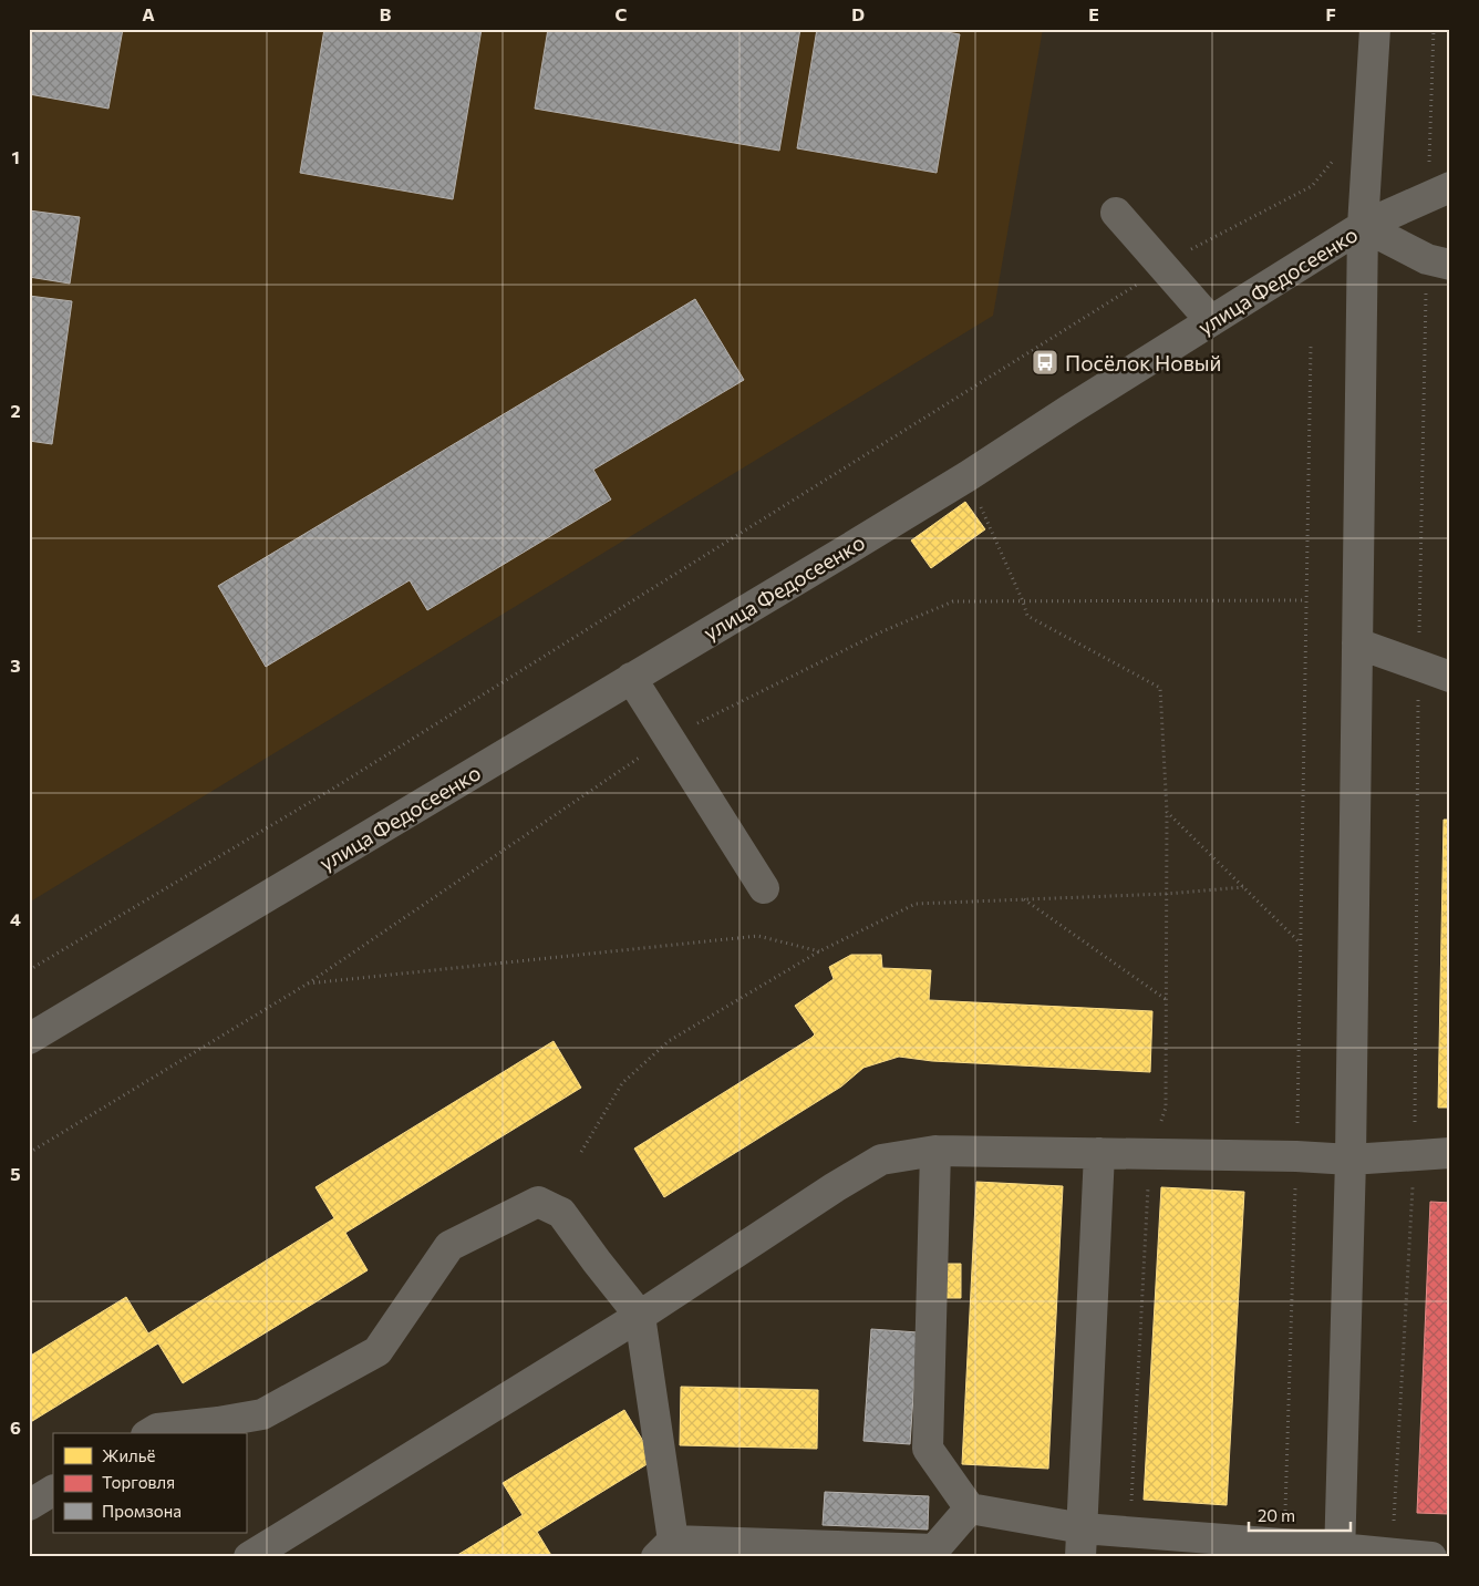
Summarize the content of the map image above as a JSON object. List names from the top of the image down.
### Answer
{
  "streets": {
    "street": ["улица Федосеенко"]
  },
  "places": {
    "bus stop": ["Посёлок Новый"]
  },
  "legend": ["Жильё", "Торговля", "Промзона"],
  "scale_bar": "20 m",
  "grid": {
    "columns": [
      "A",
      "B",
      "C",
      "D",
      "E",
      "F"
    ],
    "rows": [
      "1",
      "2",
      "3",
      "4",
      "5",
      "6"
    ]
  }
}
